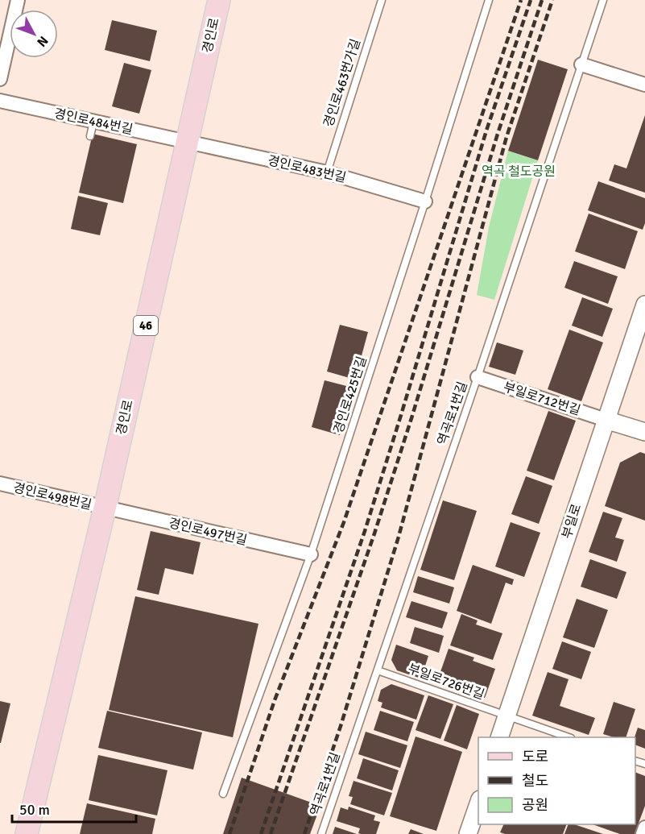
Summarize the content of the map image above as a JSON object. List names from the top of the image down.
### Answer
{
  "streets": {
    "main road": ["경인로", "46"],
    "street": [
      "경인로484번길",
      "경인로483번길",
      "부일로712번길",
      "경인로498번길",
      "부일로",
      "경인로497번길"
    ],
    "lane": [
      "경인로463번가길",
      "경인로425번길",
      "역곡로1번길",
      "부일로726번길"
    ]
  },
  "crossings": [
    ["경인로", "경인로484번길"],
    ["경인로", "경인로483번길"],
    ["경인로", "경인로498번길"],
    ["경인로", "경인로497번길"],
    ["경인로463번가길", "경인로483번길"],
    ["경인로484번길", "경인로483번길"],
    ["경인로483번길", "경인로425번길"],
    ["경인로425번길", "경인로497번길"],
    ["부일로712번길", "역곡로1번길"],
    ["부일로712번길", "부일로"],
    ["역곡로1번길", "부일로726번길"],
    ["경인로498번길", "경인로497번길"],
    ["부일로", "부일로726번길"]
  ],
  "parks": ["역곡 철도공원"],
  "legend": ["도로", "철도", "공원"],
  "scale_bar": "50 m",
  "north": "bottom right"
}
